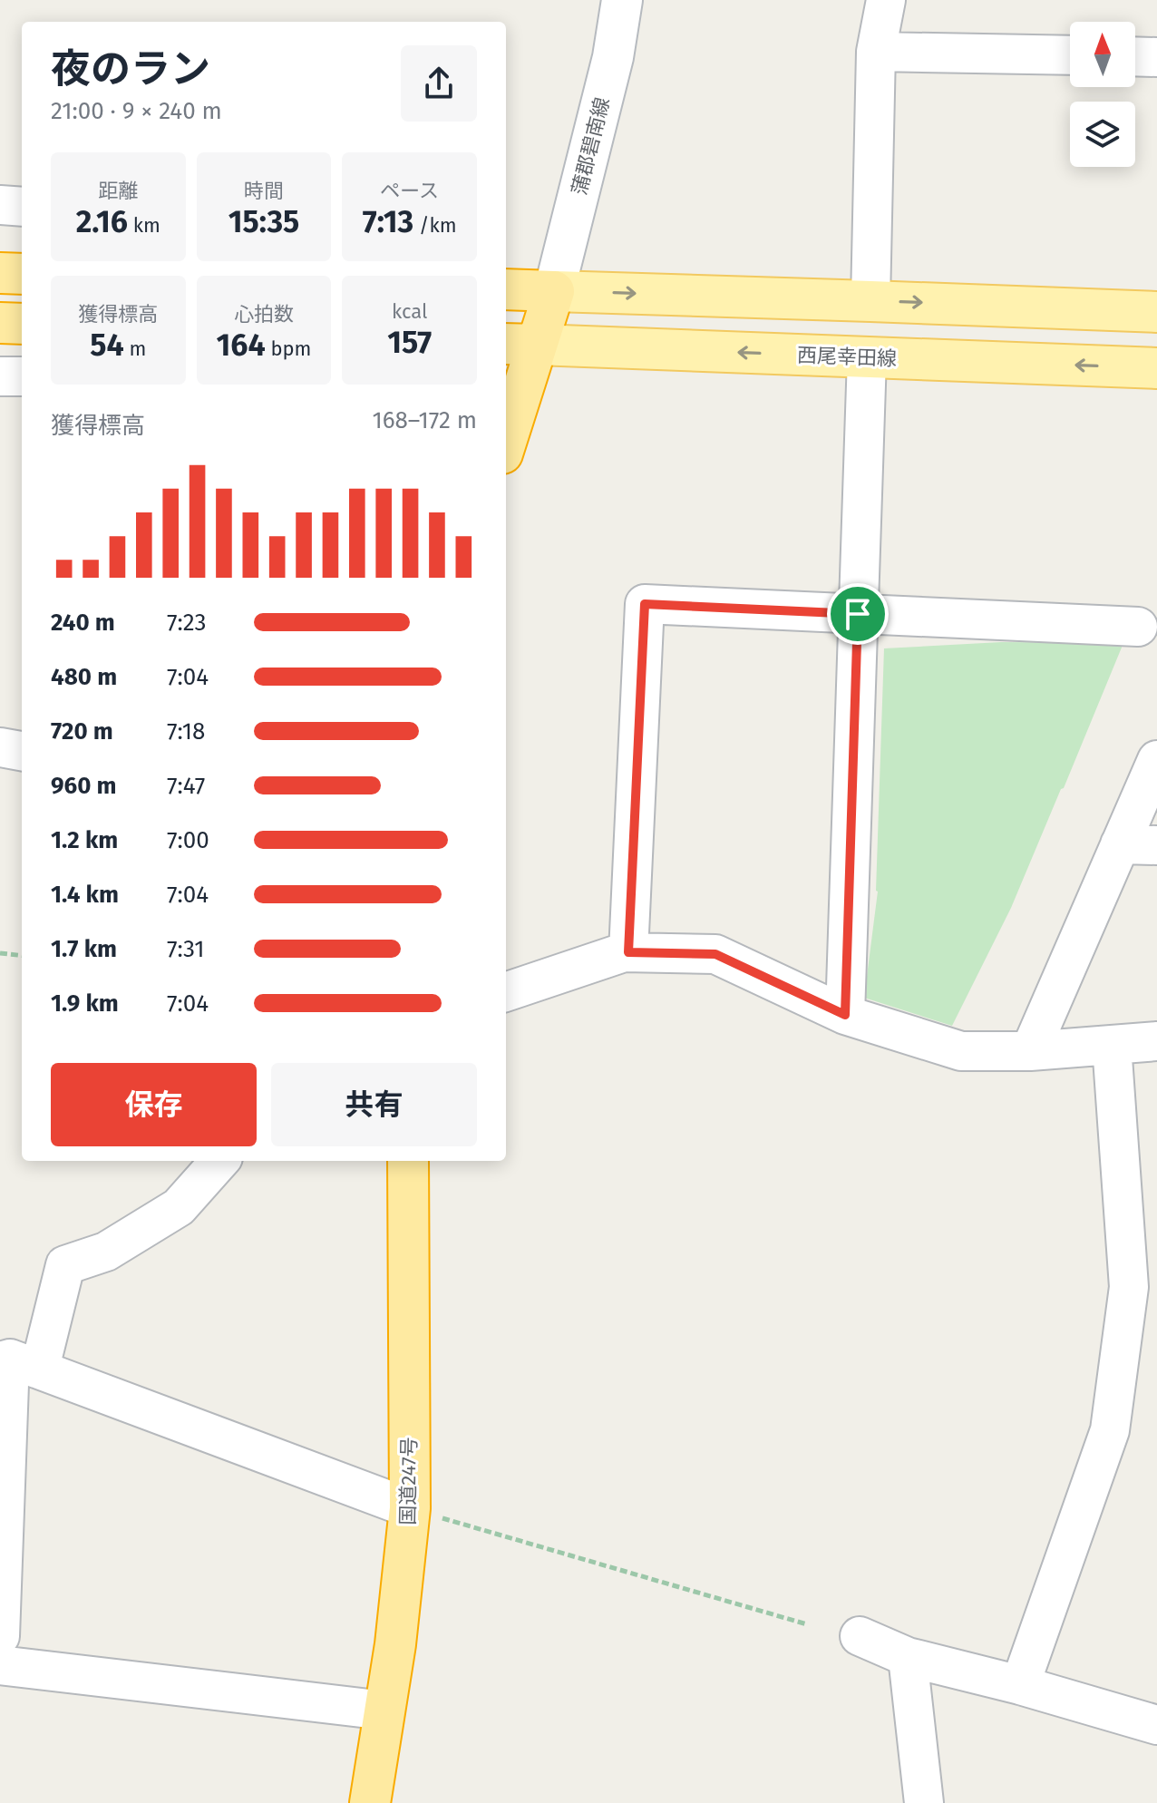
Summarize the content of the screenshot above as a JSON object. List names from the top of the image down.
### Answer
{
  "streets": {
    "highway": ["国道247号"],
    "main road": ["蒲郡碧南線", "西尾幸田線"]
  },
  "north": "top",
  "page": {
    "heading": ["夜のラン", "21:00 · 9 × 240 m"],
    "stats": [
      ["距離", "2.16 km"],
      ["時間", "15:35"],
      ["ペース", "7:13 /km"],
      ["獲得標高", "54 m"],
      ["心拍数", "164 bpm"],
      ["kcal", "157"]
    ],
    "chart": ["獲得標高", "168–172 m"],
    "list": [
      {
        "name": "240 m",
        "note": "7:23"
      },
      {
        "name": "480 m",
        "note": "7:04"
      },
      {
        "name": "720 m",
        "note": "7:18"
      },
      {
        "name": "960 m",
        "note": "7:47"
      },
      {
        "name": "1.2 km",
        "note": "7:00"
      },
      {
        "name": "1.4 km",
        "note": "7:04"
      },
      {
        "name": "1.7 km",
        "note": "7:31"
      },
      {
        "name": "1.9 km",
        "note": "7:04"
      }
    ],
    "buttons": ["保存", "共有"]
  }
}
